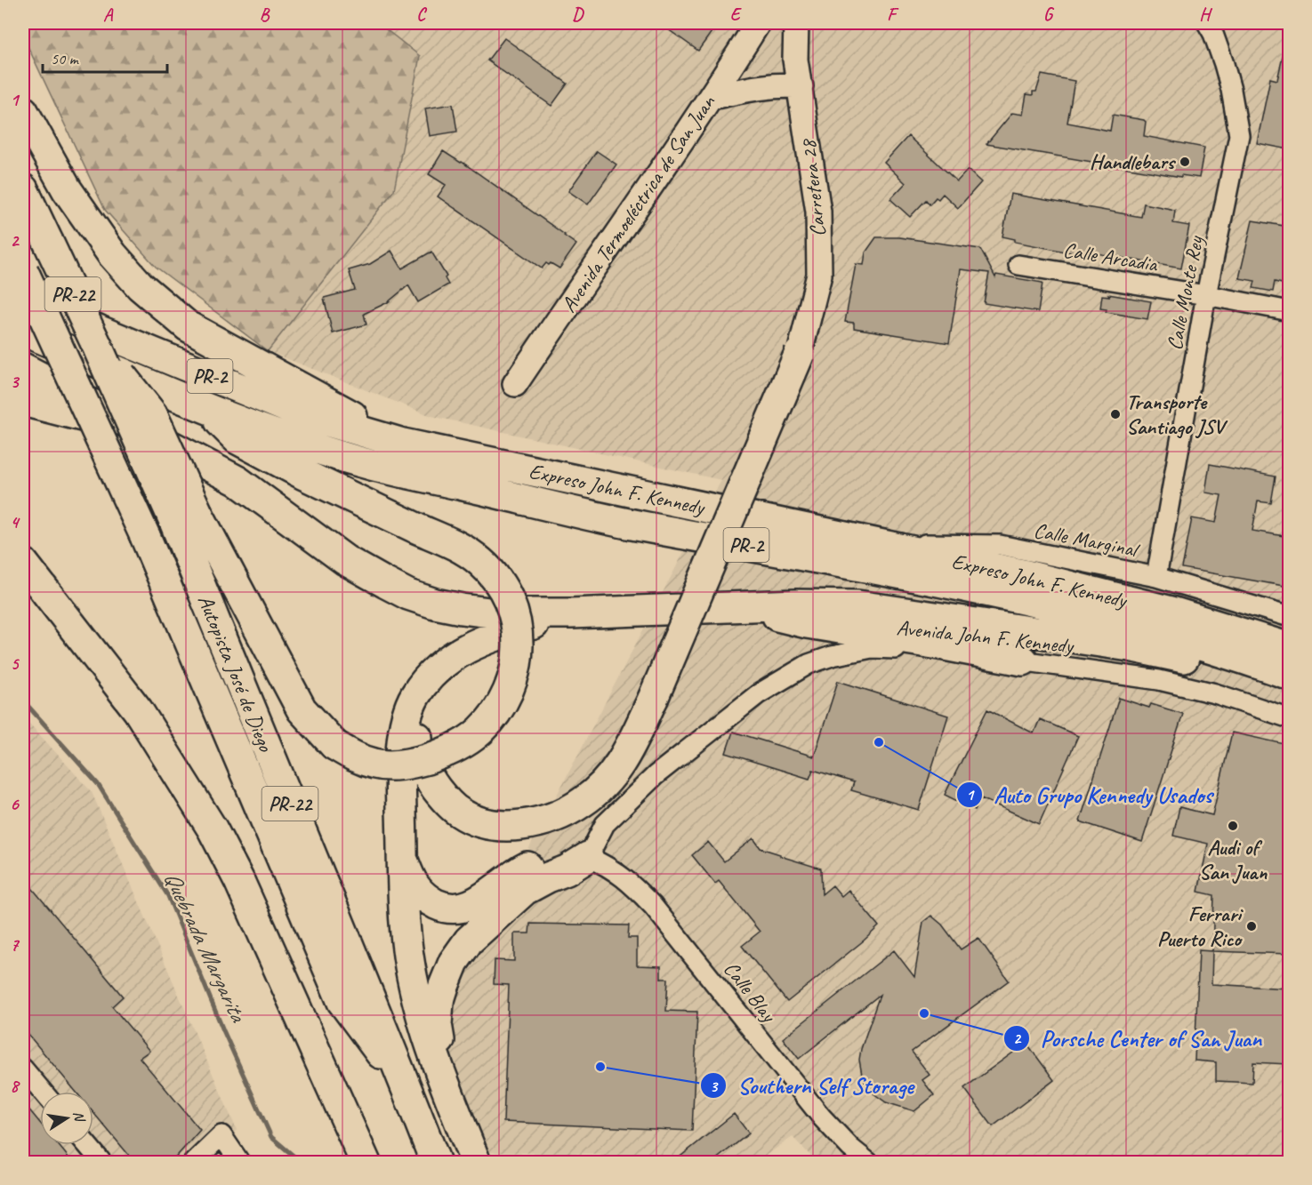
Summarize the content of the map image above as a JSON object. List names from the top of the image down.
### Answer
{
  "streets": {
    "highway": [
      "PR-22",
      "PR-2",
      "Expreso John F. Kennedy",
      "Autopista José de Diego"
    ],
    "street": [
      "Carretera 28",
      "Avenida Termoeléctrica de San Juan",
      "Calle Arcadia",
      "Calle Monte Rey",
      "Calle Marginal",
      "Avenida John F. Kennedy",
      "Calle Blay"
    ]
  },
  "crossings": [
    ["Calle Arcadia", "Calle Monte Rey"],
    ["Calle Monte Rey", "Calle Marginal"],
    ["Expreso John F. Kennedy", "Calle Marginal"],
    ["Avenida John F. Kennedy", "Calle Blay"]
  ],
  "water": ["Quebrada Margarita"],
  "places": [
    "Handlebars",
    "Transporte Santiago JSV",
    "Auto Grupo Kennedy Usados",
    "Audi of San Juan",
    "Ferrari Puerto Rico",
    "Porsche Center of San Juan",
    "Southern Self Storage"
  ],
  "scale_bar": "50 m",
  "north": "right",
  "grid": {
    "columns": [
      "A",
      "B",
      "C",
      "D",
      "E",
      "F",
      "G",
      "H"
    ],
    "rows": [
      "1",
      "2",
      "3",
      "4",
      "5",
      "6",
      "7",
      "8"
    ]
  }
}
